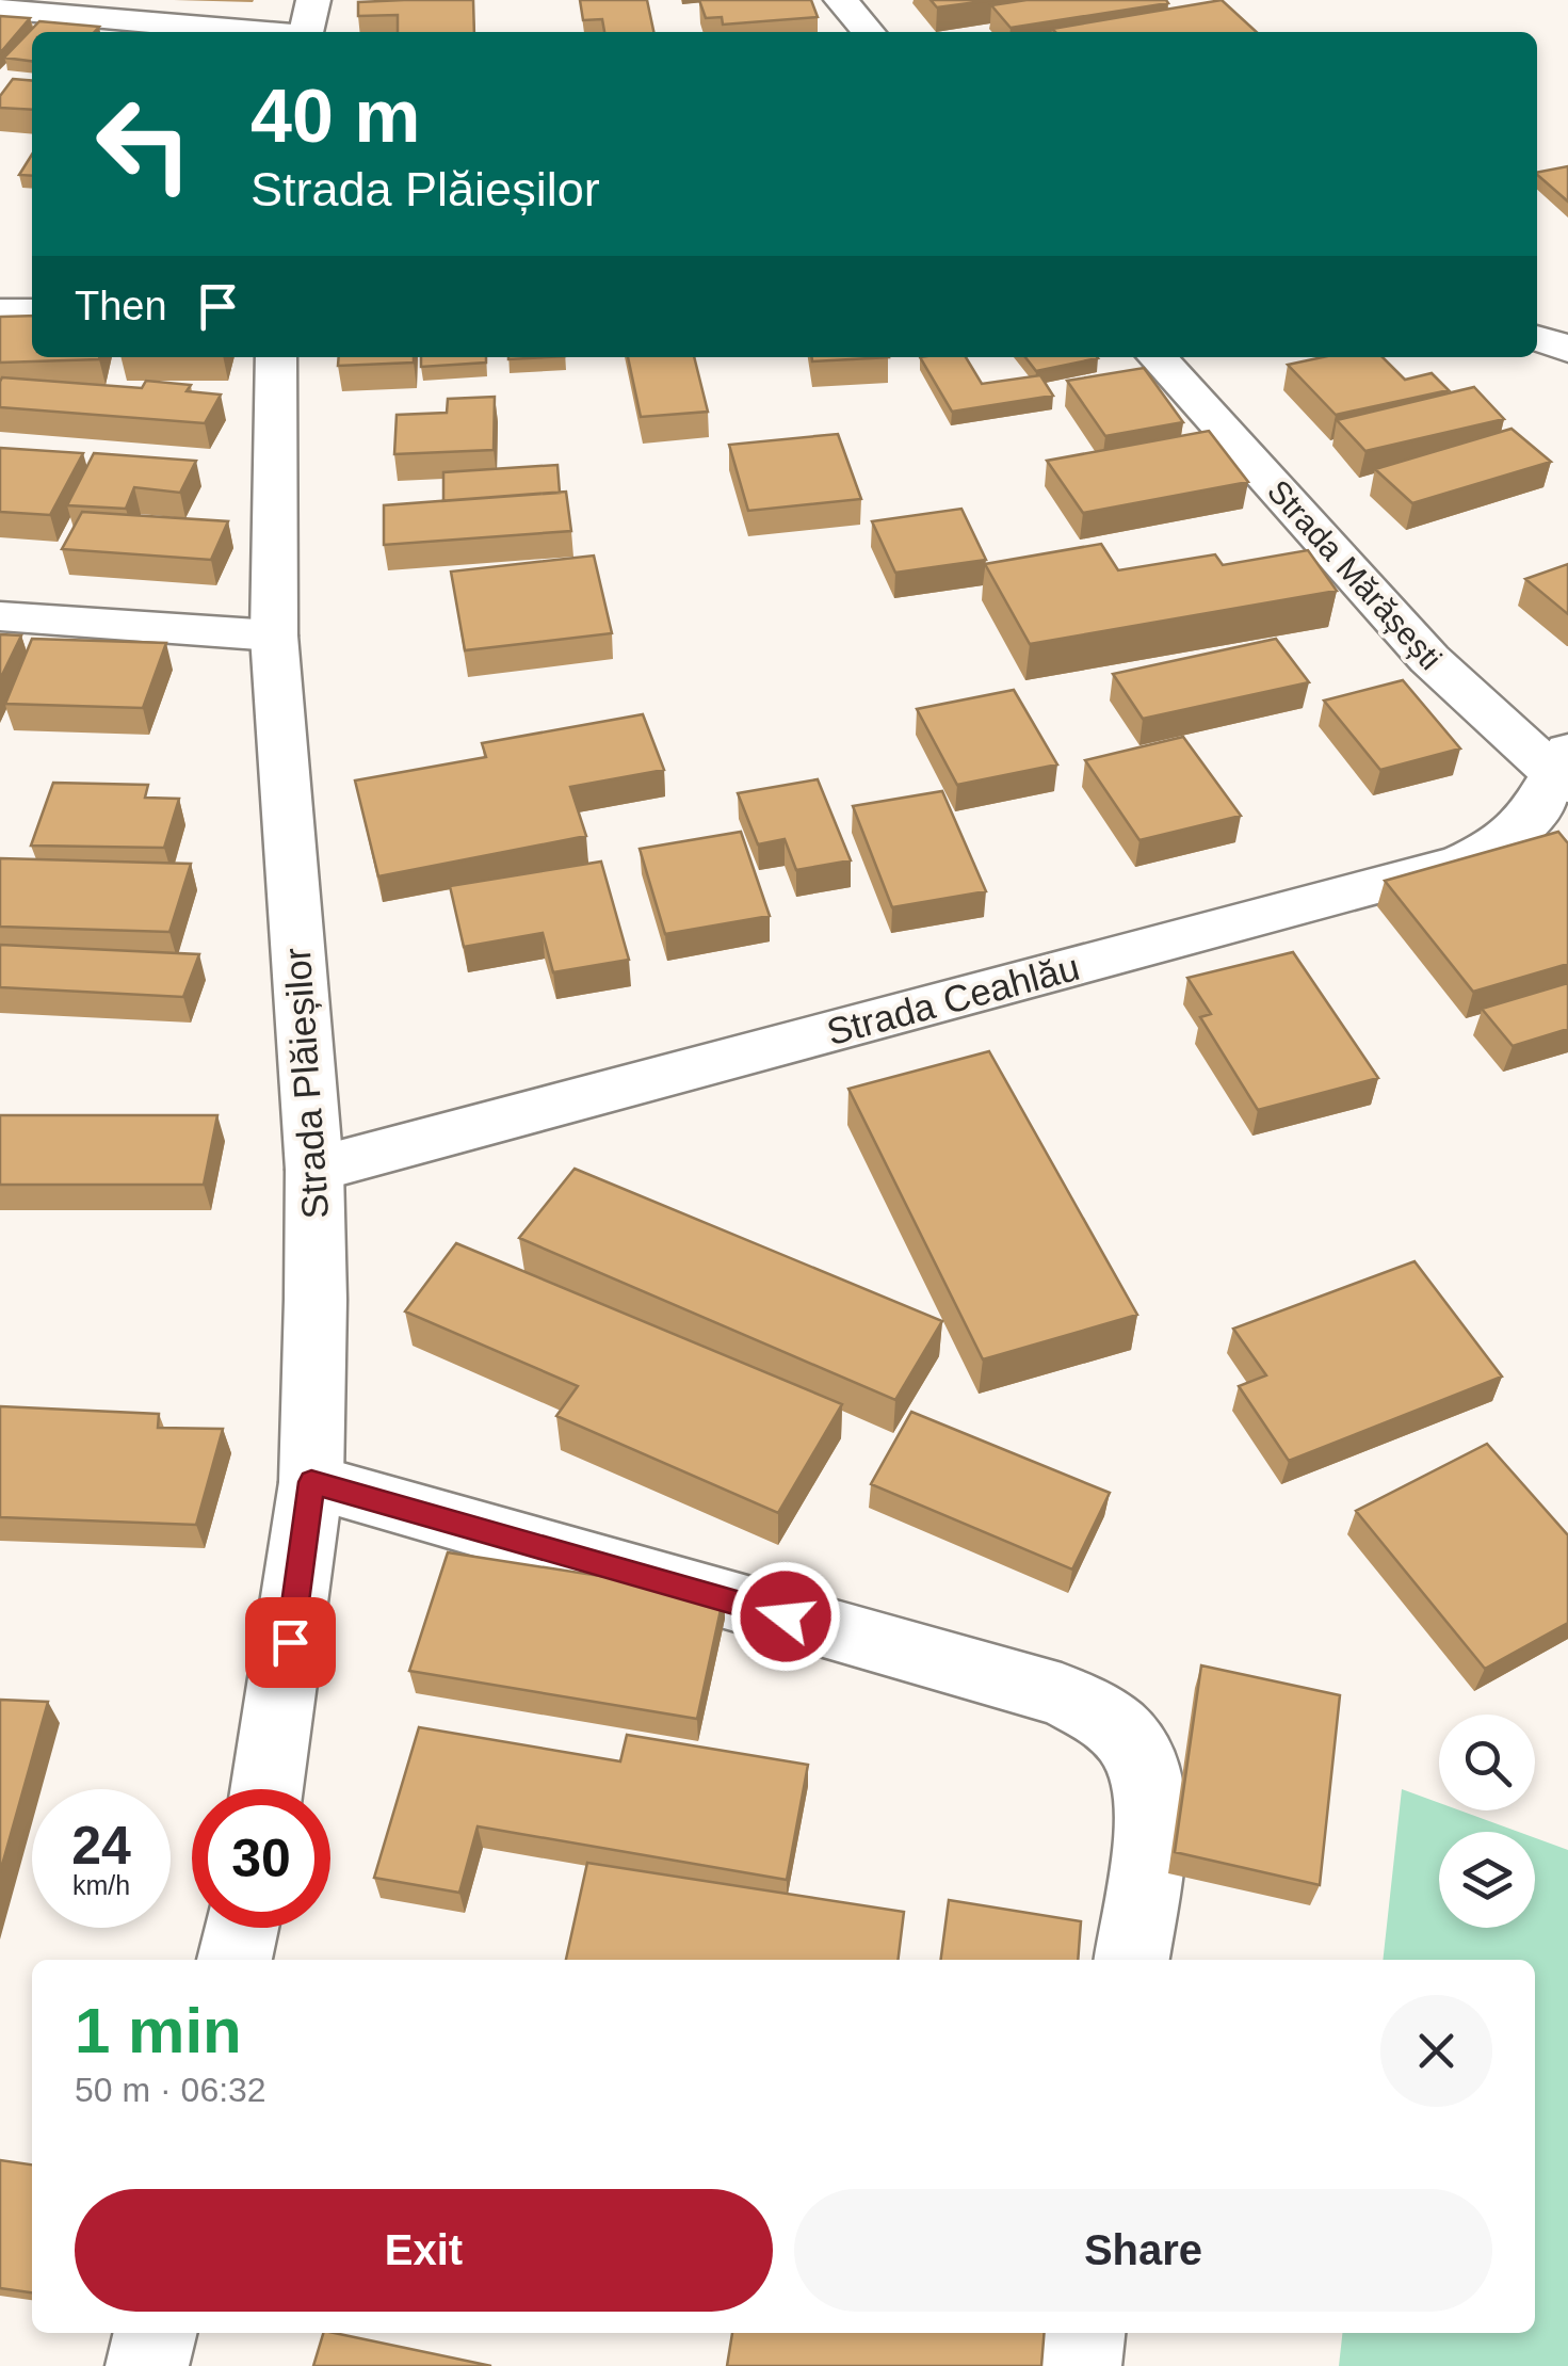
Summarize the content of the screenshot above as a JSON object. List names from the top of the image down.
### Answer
{
  "streets": {
    "main road": ["Strada Mărășești", "Strada Ceahlău", "Strada Plăieșilor"]
  },
  "crossings": [
    ["Strada Mărășești", "Strada Ceahlău"],
    ["Strada Ceahlău", "Strada Plăieșilor"]
  ],
  "page": {
    "turn": ["40 m", "Strada Plăieșilor"],
    "then": "Then",
    "speed": "24 km/h",
    "limit": "30",
    "heading": ["1 min", "50 m · 06:32"],
    "buttons": ["Exit", "Share"]
  }
}
